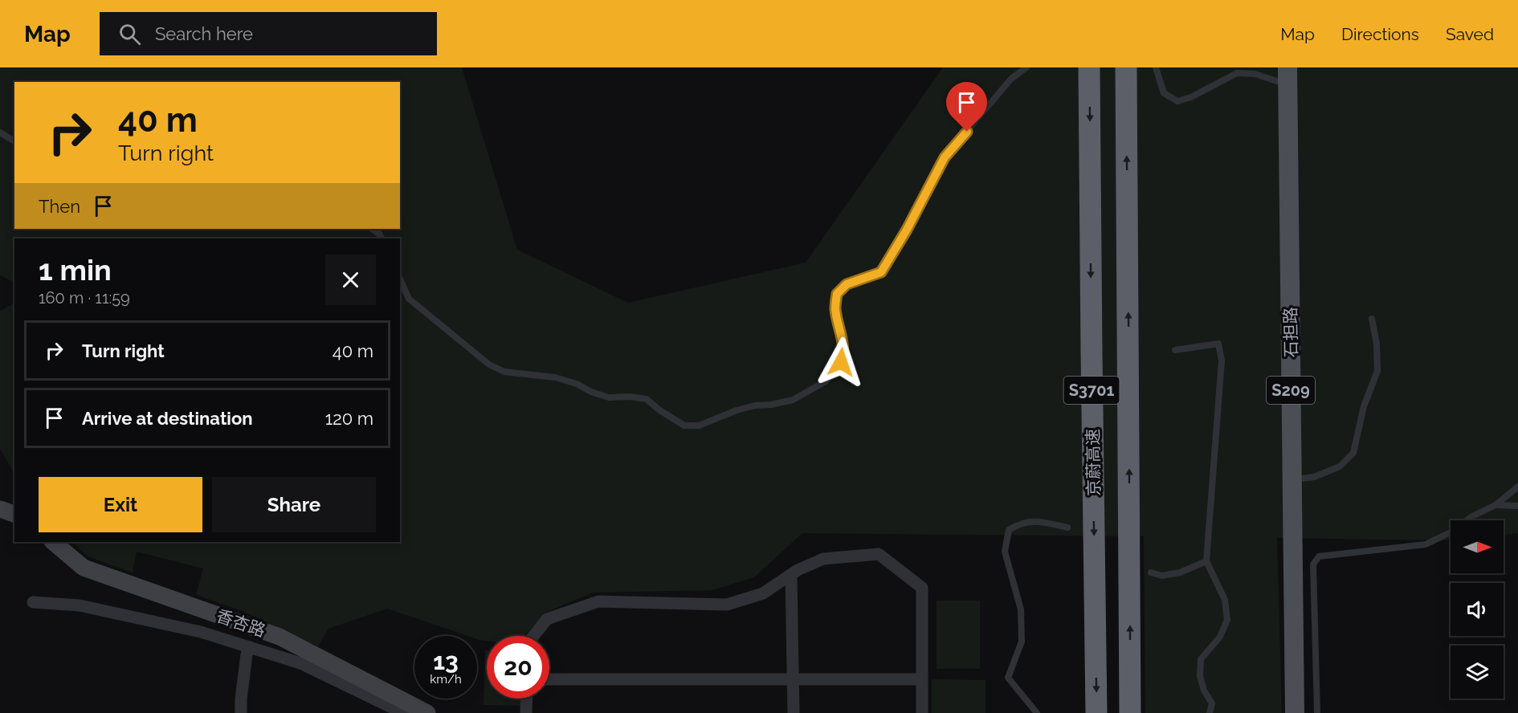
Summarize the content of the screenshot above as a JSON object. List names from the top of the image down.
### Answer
{
  "streets": {
    "highway": ["S3701", "京蔚高速"],
    "main road": ["石担路", "S209"],
    "street": ["香杏路"]
  },
  "north": "right",
  "page": {
    "header": "Map",
    "search": "Search here",
    "nav": ["Map", "Directions", "Saved"],
    "turn": ["40 m", "Turn right"],
    "then": "Then",
    "heading": ["1 min", "160 m · 11:59"],
    "list": [
      {
        "name": "Turn right",
        "value": "40 m"
      },
      {
        "name": "Arrive at destination",
        "value": "120 m"
      }
    ],
    "buttons": ["Exit", "Share"],
    "speed": "13 km/h",
    "limit": "20"
  }
}
